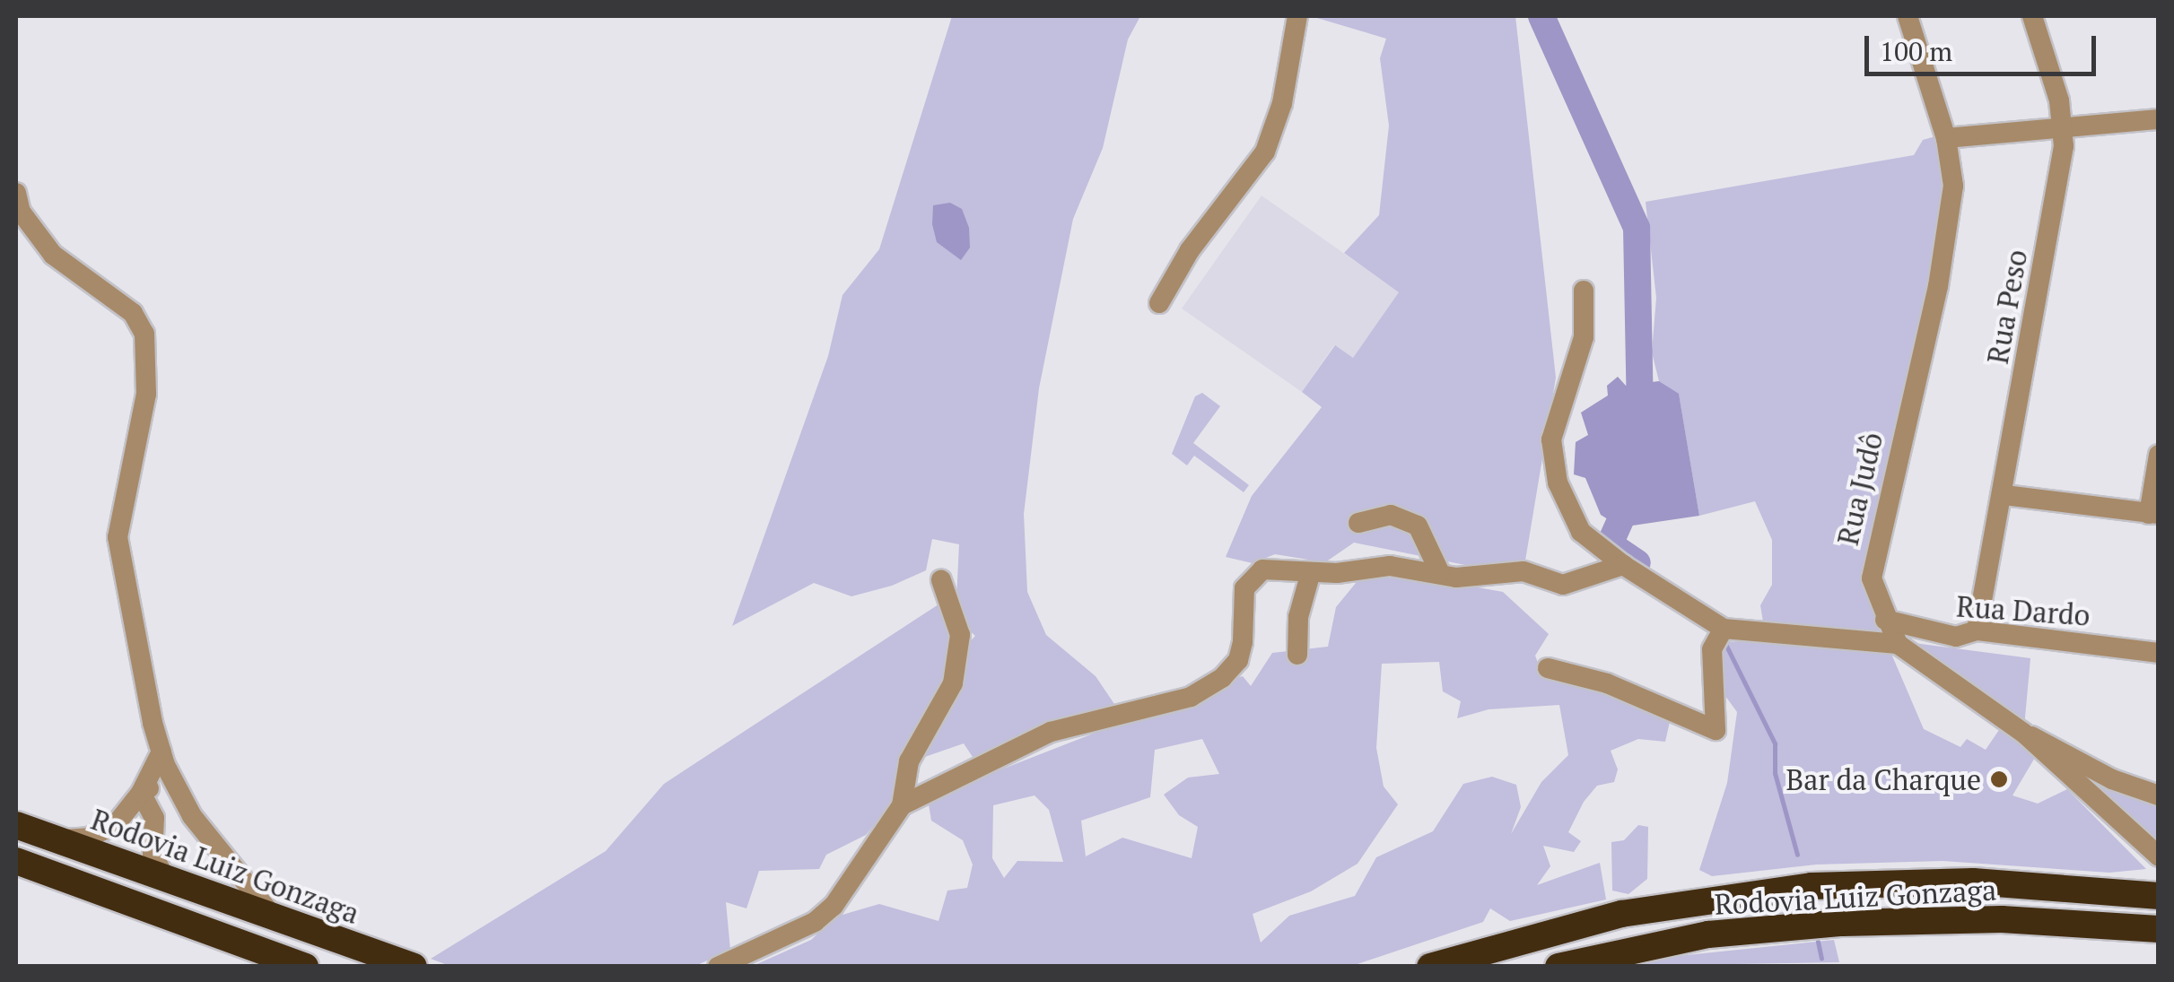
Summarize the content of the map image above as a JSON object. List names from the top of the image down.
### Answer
{
  "streets": {
    "highway": ["Rodovia Luiz Gonzaga"],
    "street": ["Rua Peso", "Rua Judô", "Rua Dardo"]
  },
  "crossings": [
    ["Rua Peso", "Rua Dardo"],
    ["Rua Judô", "Rua Dardo"]
  ],
  "places": ["Bar da Charque"],
  "scale_bar": "100 m"
}
